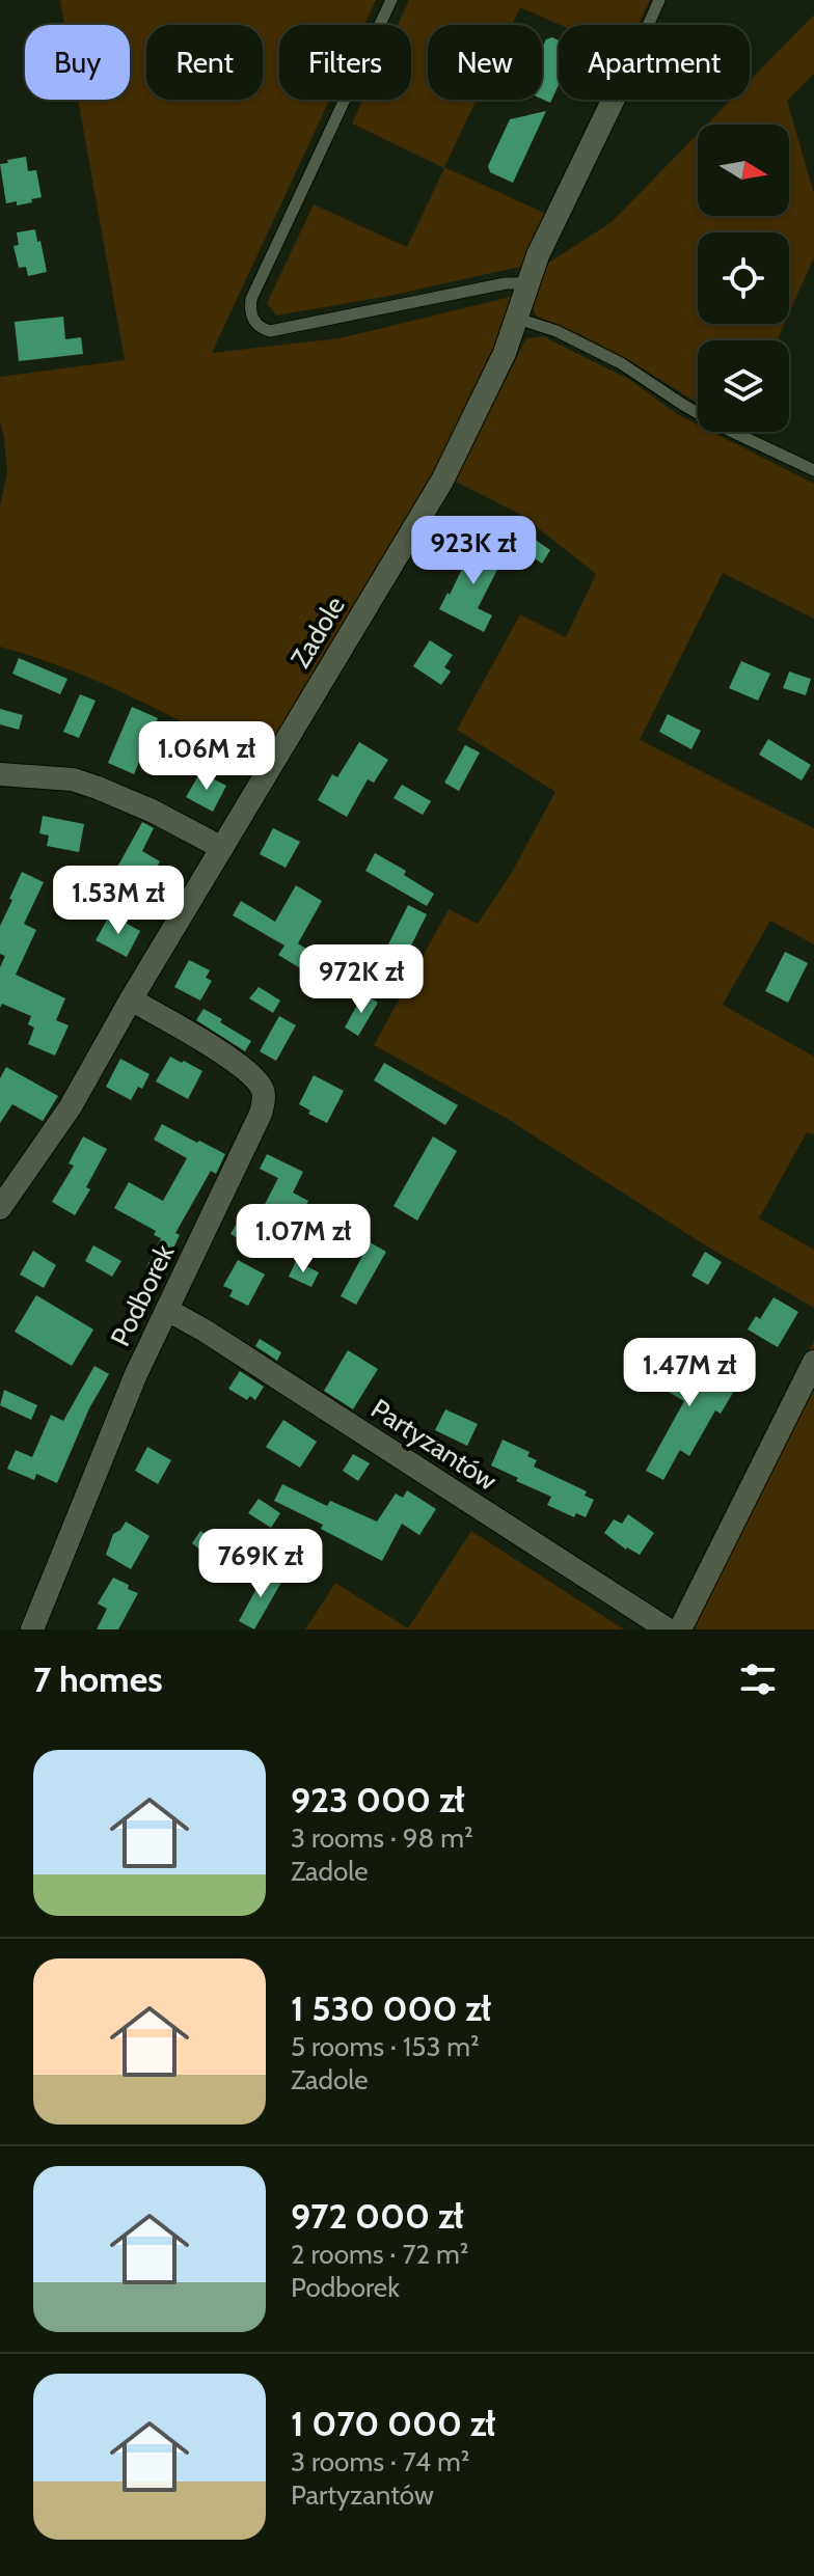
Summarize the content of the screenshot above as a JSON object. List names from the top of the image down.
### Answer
{
  "streets": {
    "street": ["Zadole", "Podborek", "Partyzantów"]
  },
  "crossings": [
    ["Zadole", "Podborek"],
    ["Podborek", "Partyzantów"]
  ],
  "north": "right",
  "page": {
    "chip": [
      "Buy",
      "Rent",
      "Filters",
      "New",
      "Apartment"
    ],
    "price": [
      "923K zł",
      "1.06M zł",
      "1.53M zł",
      "972K zł",
      "1.07M zł",
      "1.47M zł",
      "769K zł"
    ],
    "heading": "7 homes",
    "list": [
      {
        "name": "923 000 zł",
        "note": "3 rooms · 98 m² · Zadole"
      },
      {
        "name": "1 530 000 zł",
        "note": "5 rooms · 153 m² · Zadole"
      },
      {
        "name": "972 000 zł",
        "note": "2 rooms · 72 m² · Podborek"
      },
      {
        "name": "1 070 000 zł",
        "note": "3 rooms · 74 m² · Partyzantów"
      }
    ]
  }
}
